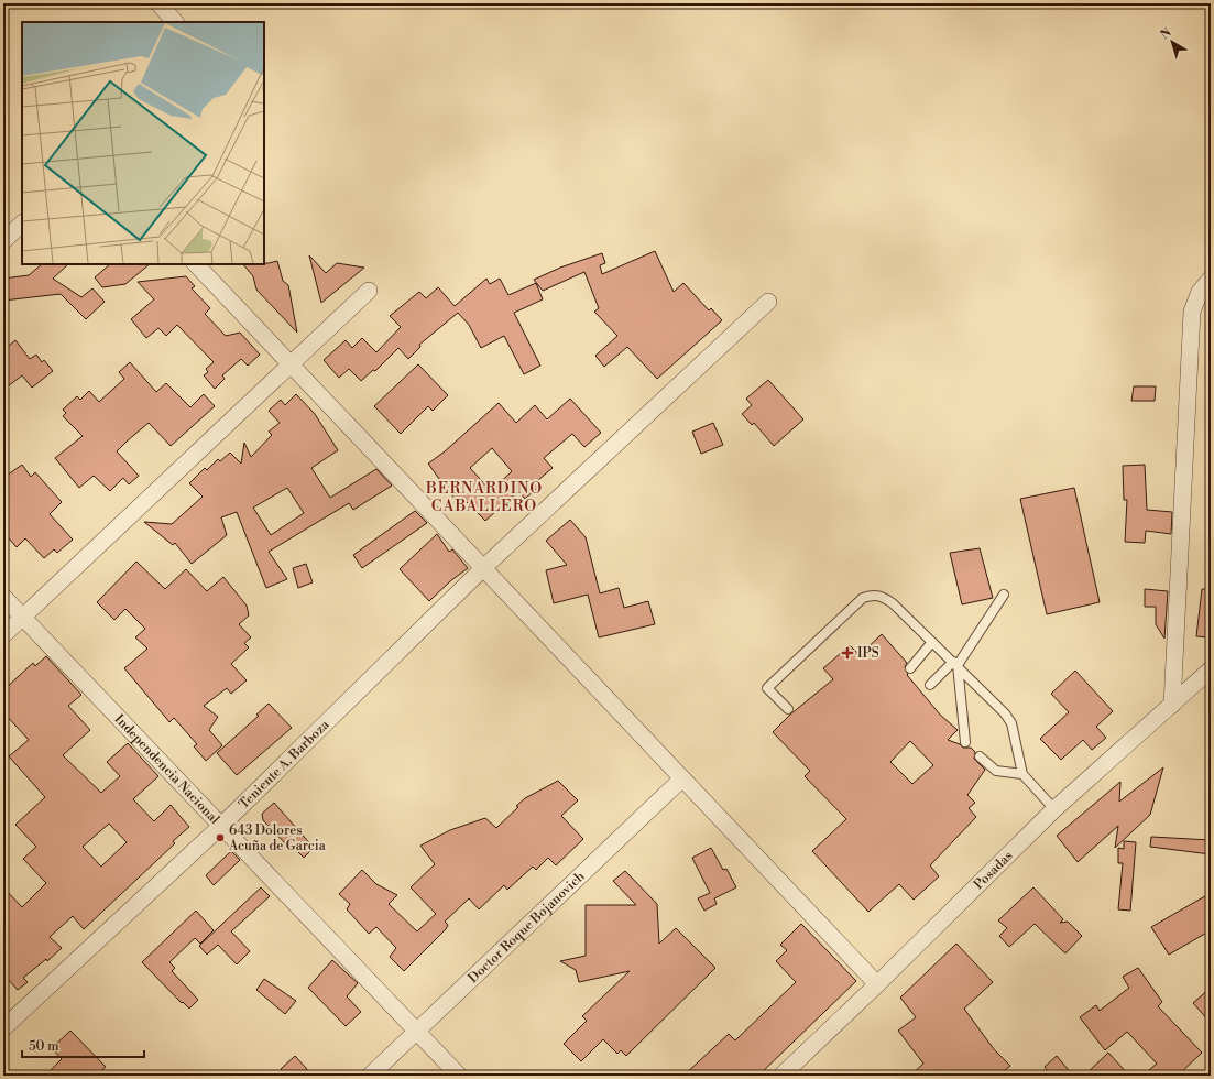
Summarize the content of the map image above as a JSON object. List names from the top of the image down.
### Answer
{
  "streets": {
    "street": [
      "Teniente A. Barboza",
      "Independencia Nacional",
      "Posadas",
      "Doctor Roque Bojanovich"
    ]
  },
  "crossings": [
    ["Teniente A. Barboza", "Independencia Nacional"],
    ["Independencia Nacional", "Doctor Roque Bojanovich"]
  ],
  "districts": ["BERNARDINO CABALLERO"],
  "places": {
    "health": ["IPS"],
    "other": ["643 Dolores Acuña de Garcia"]
  },
  "scale_bar": "50 m",
  "north": "top left"
}
